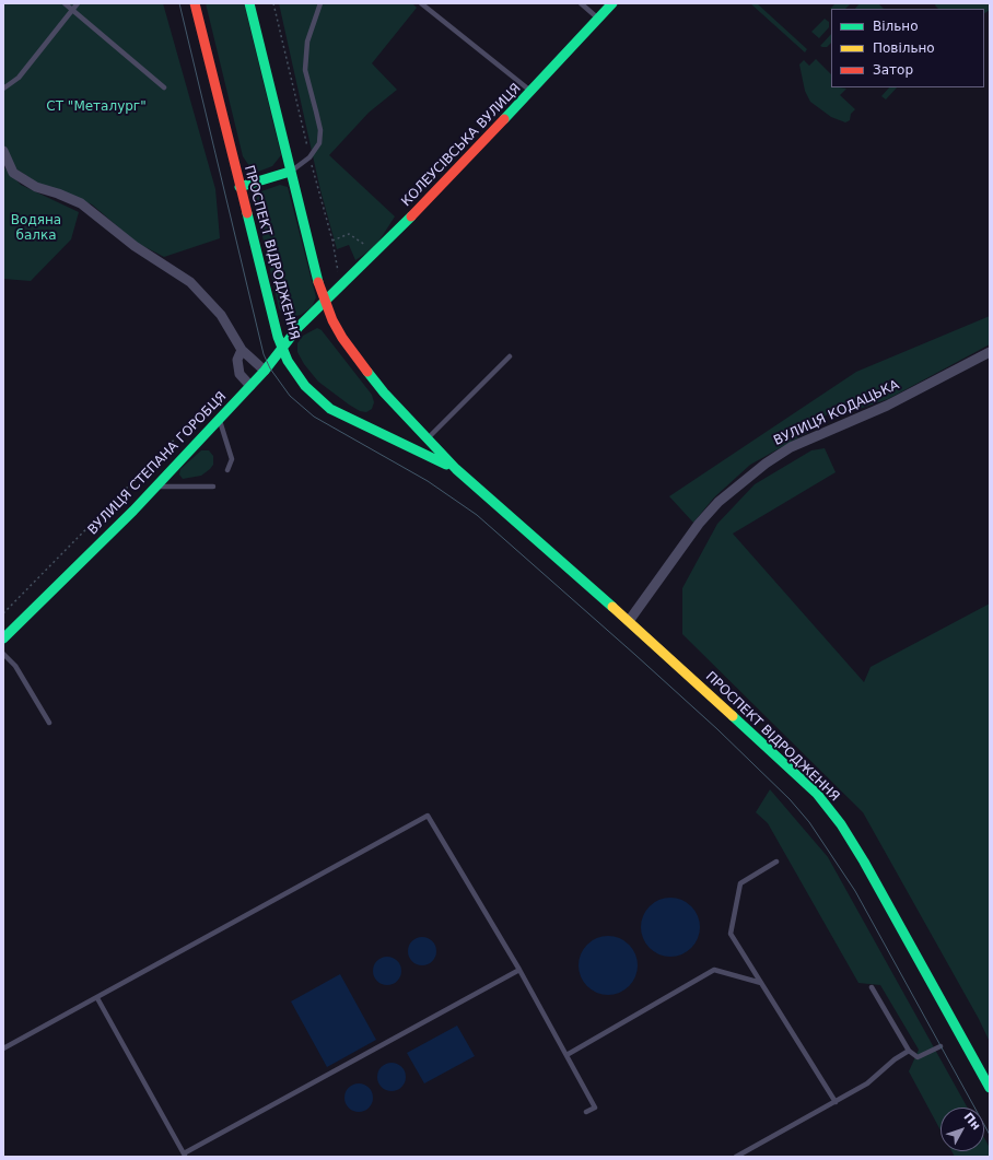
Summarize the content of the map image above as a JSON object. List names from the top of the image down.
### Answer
{
  "streets": {
    "street": [
      "КОЛЕУСІВСЬКА ВУЛИЦЯ",
      "ПРОСПЕКТ ВІДРОДЖЕННЯ",
      "ВУЛИЦЯ КОДАЦЬКА",
      "ВУЛИЦЯ СТЕПАНА ГОРОБЦЯ"
    ]
  },
  "crossings": [
    ["КОЛЕУСІВСЬКА ВУЛИЦЯ", "ПРОСПЕКТ ВІДРОДЖЕННЯ"],
    ["КОЛЕУСІВСЬКА ВУЛИЦЯ", "ВУЛИЦЯ СТЕПАНА ГОРОБЦЯ"],
    ["ПРОСПЕКТ ВІДРОДЖЕННЯ", "ВУЛИЦЯ КОДАЦЬКА"],
    ["ПРОСПЕКТ ВІДРОДЖЕННЯ", "ВУЛИЦЯ СТЕПАНА ГОРОБЦЯ"]
  ],
  "parks": ["СТ \"Металург\"", "Водяна балка"],
  "legend": ["Вільно", "Повільно", "Затор"],
  "north": "top right"
}
